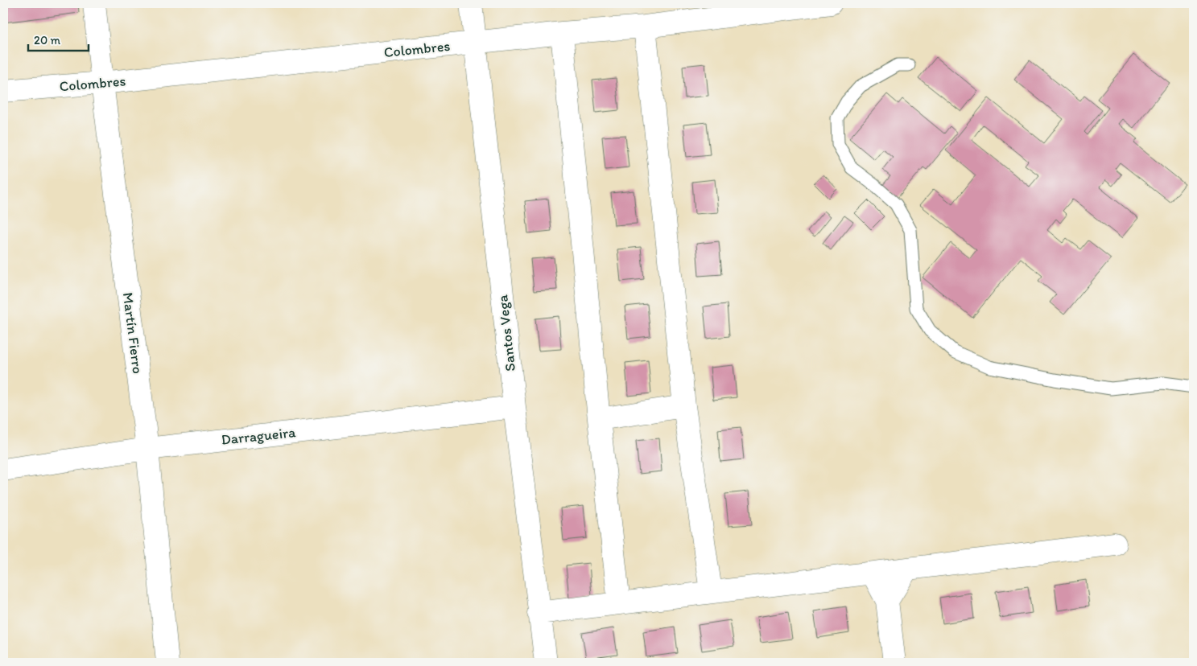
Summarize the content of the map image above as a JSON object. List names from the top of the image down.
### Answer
{
  "streets": {
    "street": [
      "Colombres",
      "Martín Fierro",
      "Santos Vega",
      "Darragueira"
    ]
  },
  "crossings": [
    ["Colombres", "Martín Fierro"],
    ["Colombres", "Santos Vega"],
    ["Martín Fierro", "Darragueira"],
    ["Santos Vega", "Darragueira"]
  ],
  "scale_bar": "20 m"
}
